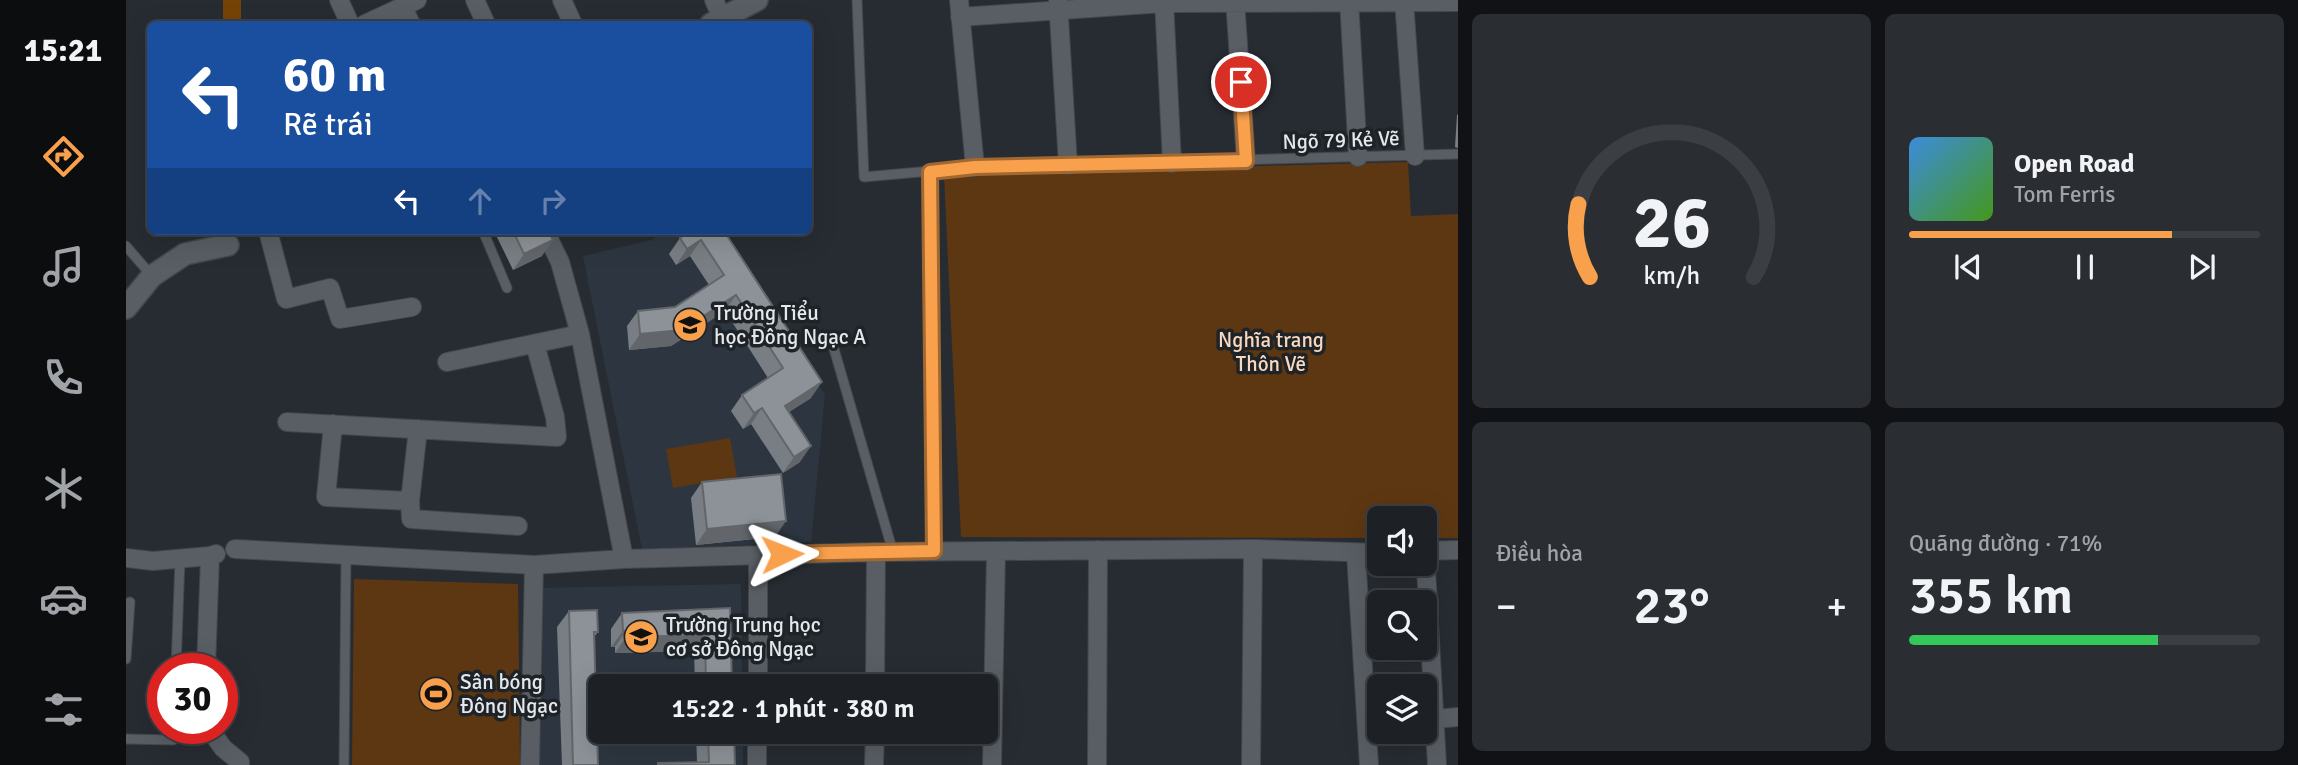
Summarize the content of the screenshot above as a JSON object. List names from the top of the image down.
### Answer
{
  "streets": {
    "lane": ["Ngõ 79 Kẻ Vẽ"]
  },
  "parks": ["Nghĩa trang Thôn Vẽ"],
  "places": {
    "school or university": ["Trường Tiểu học Đông Ngạc A", "Trường Trung học cơ sở Đông Ngạc"],
    "sports": ["Sân bóng Đông Ngạc"]
  },
  "page": {
    "tabs": "15:21",
    "turn": ["60 m", "Rẽ trái"],
    "song": ["Open Road", "Tom Ferris"],
    "tile": [
      "Điều hòa",
      ["Quãng đường · 71%", "355 km"]
    ],
    "heat": ["−", "23°", "+"],
    "limit": "30",
    "trip": "15:22 · 1 phút · 380 m",
    "gauge": ["26", "km/h"]
  }
}
